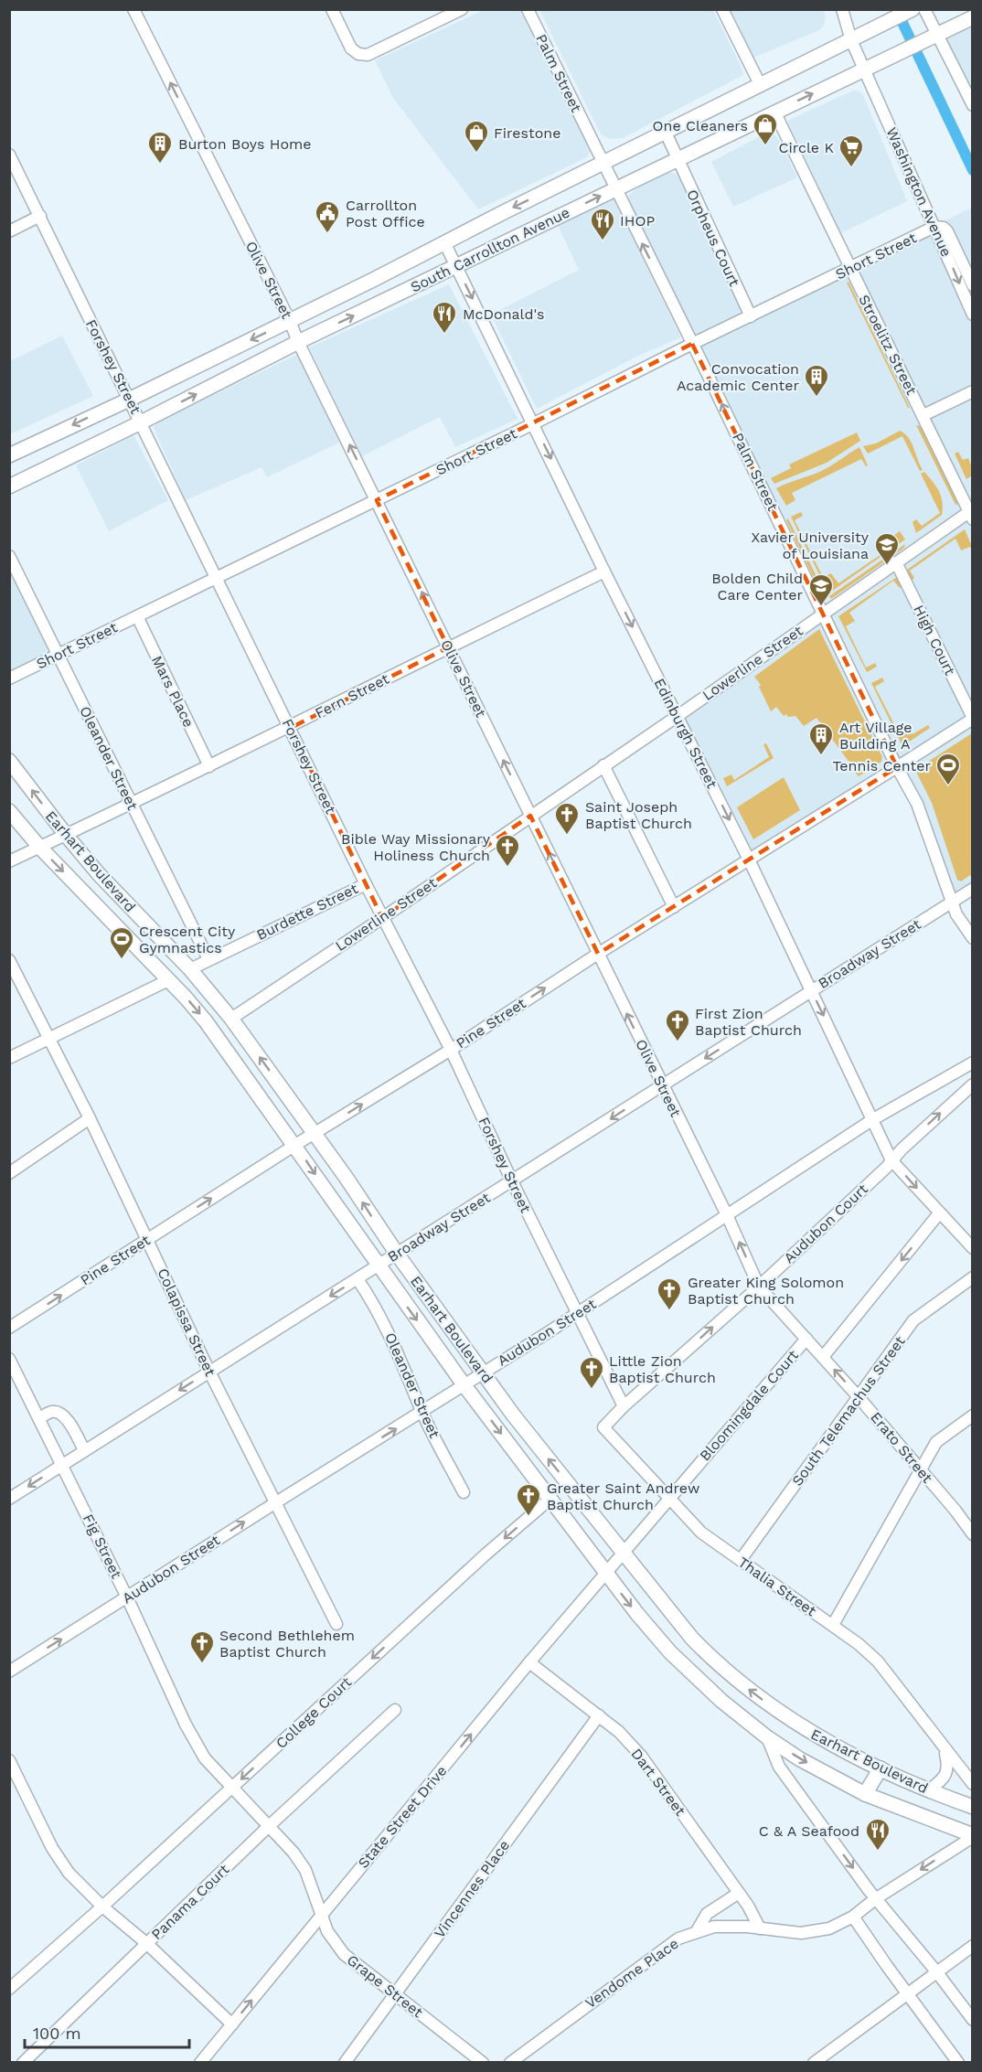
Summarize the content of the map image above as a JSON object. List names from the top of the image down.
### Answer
{
  "streets": {
    "main road": ["South Carrollton Avenue", "Earhart Boulevard"],
    "street": [
      "Palm Street",
      "Washington Avenue",
      "Orpheus Court",
      "Short Street",
      "Olive Street",
      "Stroelitz Street",
      "Forshey Street",
      "High Court",
      "Lowerline Street",
      "Mars Place",
      "Fern Street",
      "Edinburgh Street",
      "Oleander Street",
      "Burdette Street",
      "Broadway Street",
      "Pine Street",
      "Audubon Court",
      "Colapissa Street",
      "Audubon Street",
      "Bloomingdale Court",
      "South Telemachus Street",
      "Erato Street",
      "Fig Street",
      "Thalia Street",
      "College Court",
      "Dart Street",
      "State Street Drive",
      "Vincennes Place",
      "Panama Court",
      "Vendome Place",
      "Grape Street"
    ]
  },
  "crossings": [
    ["Palm Street", "South Carrollton Avenue"],
    ["Palm Street", "Short Street"],
    ["Palm Street", "Lowerline Street"],
    ["Palm Street", "Broadway Street"],
    ["Palm Street", "Pine Street"],
    ["Washington Avenue", "South Carrollton Avenue"],
    ["Washington Avenue", "Short Street"],
    ["Orpheus Court", "South Carrollton Avenue"],
    ["Orpheus Court", "Short Street"],
    ["South Carrollton Avenue", "Olive Street"],
    ["South Carrollton Avenue", "Stroelitz Street"],
    ["South Carrollton Avenue", "Forshey Street"],
    ["South Carrollton Avenue", "Edinburgh Street"],
    ["Short Street", "Olive Street"],
    ["Short Street", "Stroelitz Street"],
    ["Short Street", "Forshey Street"],
    ["Short Street", "Mars Place"],
    ["Short Street", "Edinburgh Street"],
    ["Short Street", "Oleander Street"],
    ["Olive Street", "Lowerline Street"],
    ["Olive Street", "Fern Street"],
    ["Olive Street", "Broadway Street"],
    ["Olive Street", "Pine Street"],
    ["Olive Street", "Audubon Court"],
    ["Olive Street", "Audubon Street"],
    ["Olive Street", "Bloomingdale Court"],
    ["Olive Street", "Erato Street"],
    ["Stroelitz Street", "Lowerline Street"],
    ["Forshey Street", "Lowerline Street"],
    ["Forshey Street", "Fern Street"],
    ["Forshey Street", "Burdette Street"],
    ["Forshey Street", "Broadway Street"],
    ["Forshey Street", "Pine Street"],
    ["Forshey Street", "Audubon Court"],
    ["Forshey Street", "Audubon Street"],
    ["High Court", "Lowerline Street"],
    ["High Court", "Pine Street"],
    ["Lowerline Street", "Edinburgh Street"],
    ["Lowerline Street", "Earhart Boulevard"],
    ["Mars Place", "Fern Street"],
    ["Fern Street", "Edinburgh Street"],
    ["Fern Street", "Oleander Street"],
    ["Fern Street", "Earhart Boulevard"],
    ["Edinburgh Street", "Broadway Street"],
    ["Edinburgh Street", "Pine Street"],
    ["Edinburgh Street", "Audubon Court"],
    ["Edinburgh Street", "Audubon Street"],
    ["Edinburgh Street", "Bloomingdale Court"],
    ["Oleander Street", "Burdette Street"],
    ["Oleander Street", "Broadway Street"],
    ["Oleander Street", "Audubon Street"],
    ["Earhart Boulevard", "Burdette Street"],
    ["Earhart Boulevard", "Broadway Street"],
    ["Earhart Boulevard", "Pine Street"],
    ["Earhart Boulevard", "Audubon Street"],
    ["Earhart Boulevard", "Bloomingdale Court"],
    ["Earhart Boulevard", "College Court"],
    ["Earhart Boulevard", "State Street Drive"],
    ["Earhart Boulevard", "Vendome Place"],
    ["Broadway Street", "Colapissa Street"],
    ["Broadway Street", "Fig Street"],
    ["Pine Street", "Colapissa Street"],
    ["Audubon Court", "Thalia Street"],
    ["Colapissa Street", "Audubon Street"],
    ["Audubon Street", "Fig Street"],
    ["Bloomingdale Court", "Erato Street"],
    ["Bloomingdale Court", "Thalia Street"],
    ["Bloomingdale Court", "State Street Drive"],
    ["South Telemachus Street", "Erato Street"],
    ["South Telemachus Street", "Thalia Street"],
    ["Fig Street", "College Court"],
    ["Fig Street", "Grape Street"],
    ["College Court", "Grape Street"],
    ["Dart Street", "State Street Drive"],
    ["Dart Street", "Vincennes Place"],
    ["Dart Street", "Vendome Place"],
    ["State Street Drive", "Grape Street"],
    ["Vincennes Place", "Grape Street"],
    ["Panama Court", "Grape Street"]
  ],
  "one_way": [
    "Palm Street",
    "Olive Street",
    "Edinburgh Street",
    "Broadway Street",
    "Pine Street",
    "Audubon Court",
    "Audubon Street",
    "Bloomingdale Court",
    "College Court",
    "State Street Drive"
  ],
  "places": {
    "shop": ["One Cleaners", "Firestone"],
    "building": ["Burton Boys Home", "Convocation Academic Center", "Art Village Building A"],
    "supermarket": ["Circle K"],
    "public building": ["Carrollton Post Office"],
    "restaurant": ["IHOP", "McDonald's", "C & A Seafood"],
    "school or university": ["Xavier University of Louisiana", "Bolden Child Care Center"],
    "sports": ["Tennis Center", "Crescent City Gymnastics"],
    "church": [
      "Saint Joseph Baptist Church",
      "Bible Way Missionary Holiness Church",
      "First Zion Baptist Church",
      "Greater King Solomon Baptist Church",
      "Little Zion Baptist Church",
      "Greater Saint Andrew Baptist Church",
      "Second Bethlehem Baptist Church"
    ]
  },
  "scale_bar": "100 m"
}
